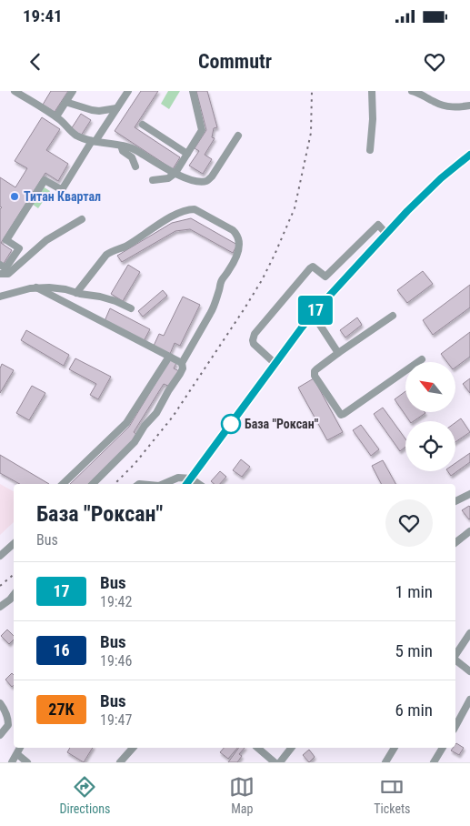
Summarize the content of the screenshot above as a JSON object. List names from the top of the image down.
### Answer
{
  "places": ["Титан Квартал", "База \"Роксан\""],
  "lines": ["bus line 17"],
  "north": "top left",
  "page": {
    "status": "19:41",
    "header": "Commutr",
    "on_map": "17",
    "heading": ["База \"Роксан\"", "Bus"],
    "list": [
      {
        "mark": "17",
        "name": "Bus",
        "note": "19:42",
        "value": "1 min"
      },
      {
        "mark": "16",
        "name": "Bus",
        "note": "19:46",
        "value": "5 min"
      },
      {
        "mark": "27К",
        "name": "Bus",
        "note": "19:47",
        "value": "6 min"
      }
    ],
    "tabs": ["Directions", "Map", "Tickets"]
  }
}
